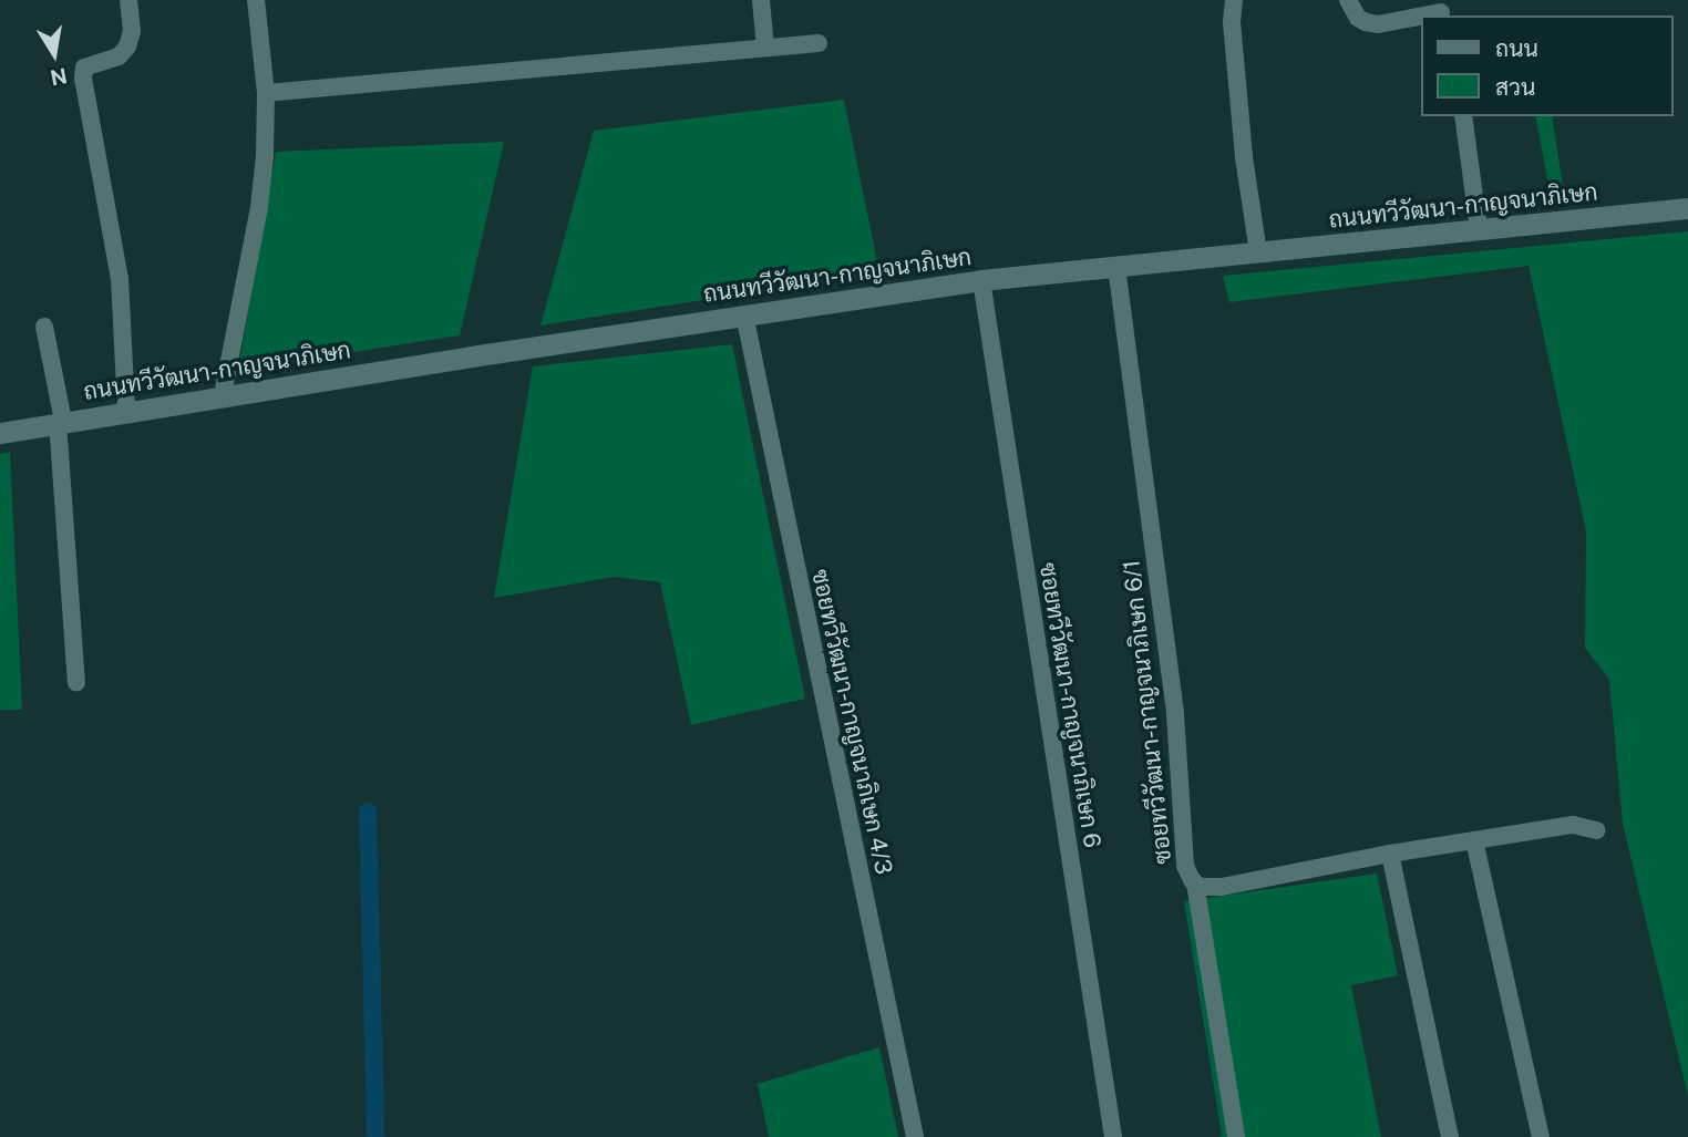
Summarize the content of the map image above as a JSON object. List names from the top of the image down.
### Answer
{
  "streets": {
    "street": [
      "ถนนทวีวัฒนา-กาญจนาภิเษก",
      "ซอยทวีวัฒนา-กาญจนาภิเษก 6",
      "ซอยทวีวัฒนา-กาญจนาภิเษก 6/1",
      "ซอยทวีวัฒนา-กาญจนาภิเษก 4/3"
    ]
  },
  "crossings": [
    ["ถนนทวีวัฒนา-กาญจนาภิเษก", "ซอยทวีวัฒนา-กาญจนาภิเษก 6"],
    ["ถนนทวีวัฒนา-กาญจนาภิเษก", "ซอยทวีวัฒนา-กาญจนาภิเษก 6/1"],
    ["ถนนทวีวัฒนา-กาญจนาภิเษก", "ซอยทวีวัฒนา-กาญจนาภิเษก 4/3"]
  ],
  "legend": ["ถนน", "สวน"],
  "north": "bottom"
}
